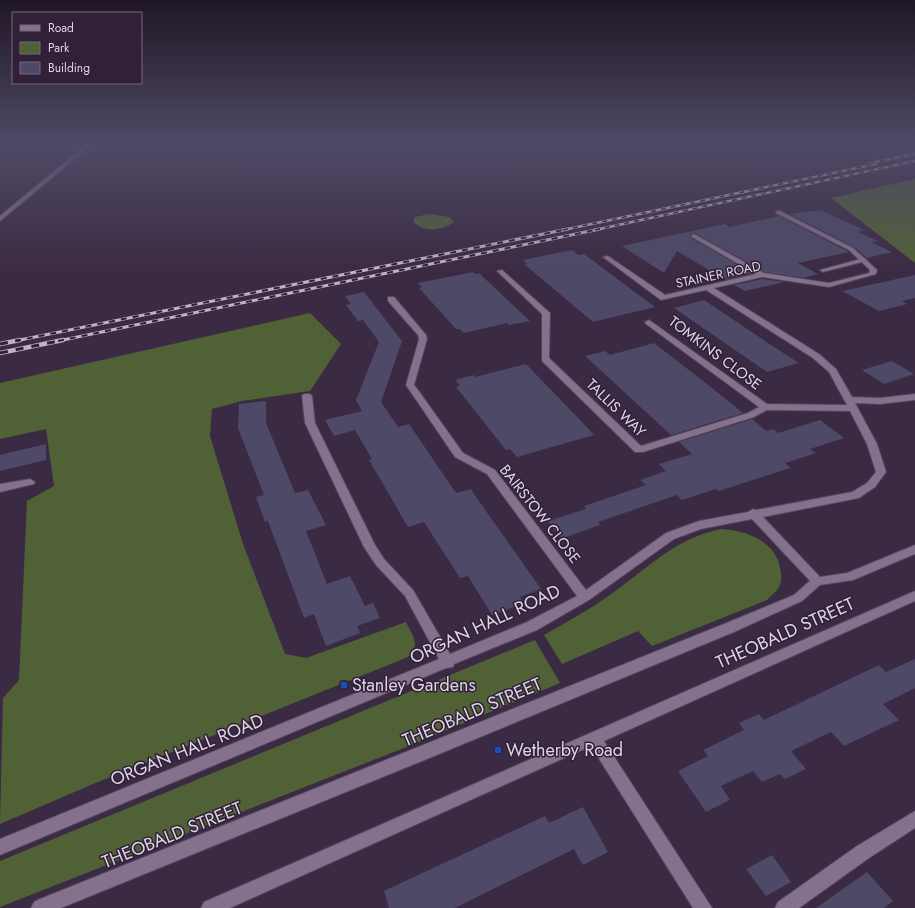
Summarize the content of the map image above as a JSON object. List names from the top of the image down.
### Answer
{
  "streets": {
    "street": [
      "STAINER ROAD",
      "TOMKINS CLOSE",
      "TALLIS WAY",
      "BAIRSTOW CLOSE",
      "ORGAN HALL ROAD",
      "THEOBALD STREET"
    ]
  },
  "crossings": [
    ["STAINER ROAD", "ORGAN HALL ROAD"],
    ["TOMKINS CLOSE", "TALLIS WAY"],
    ["TALLIS WAY", "ORGAN HALL ROAD"],
    ["BAIRSTOW CLOSE", "ORGAN HALL ROAD"]
  ],
  "places": {
    "transit": ["Stanley Gardens", "Wetherby Road"]
  },
  "legend": ["Road", "Park", "Building"]
}
